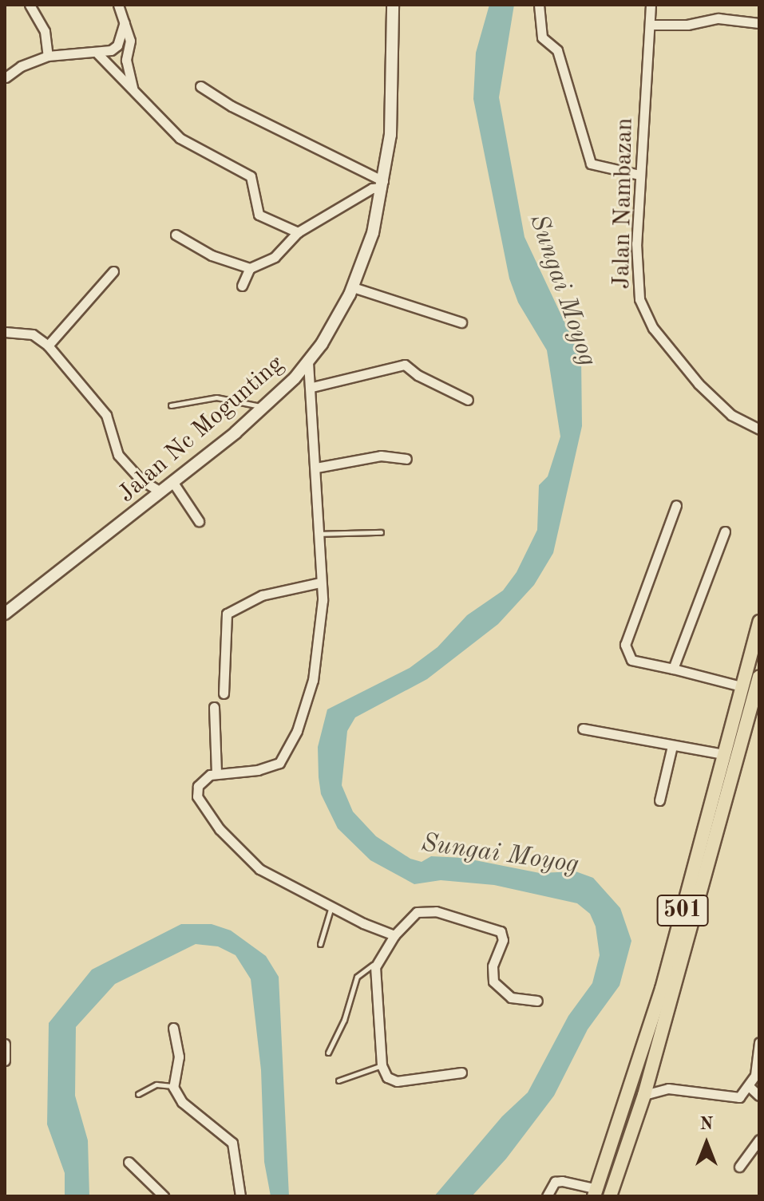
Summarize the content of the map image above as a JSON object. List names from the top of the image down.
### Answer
{
  "streets": {
    "main road": ["501"],
    "street": ["Jalan Nambazan", "Jalan Nc Mogunting"]
  },
  "water": ["Sungai Moyog"],
  "north": "top"
}
